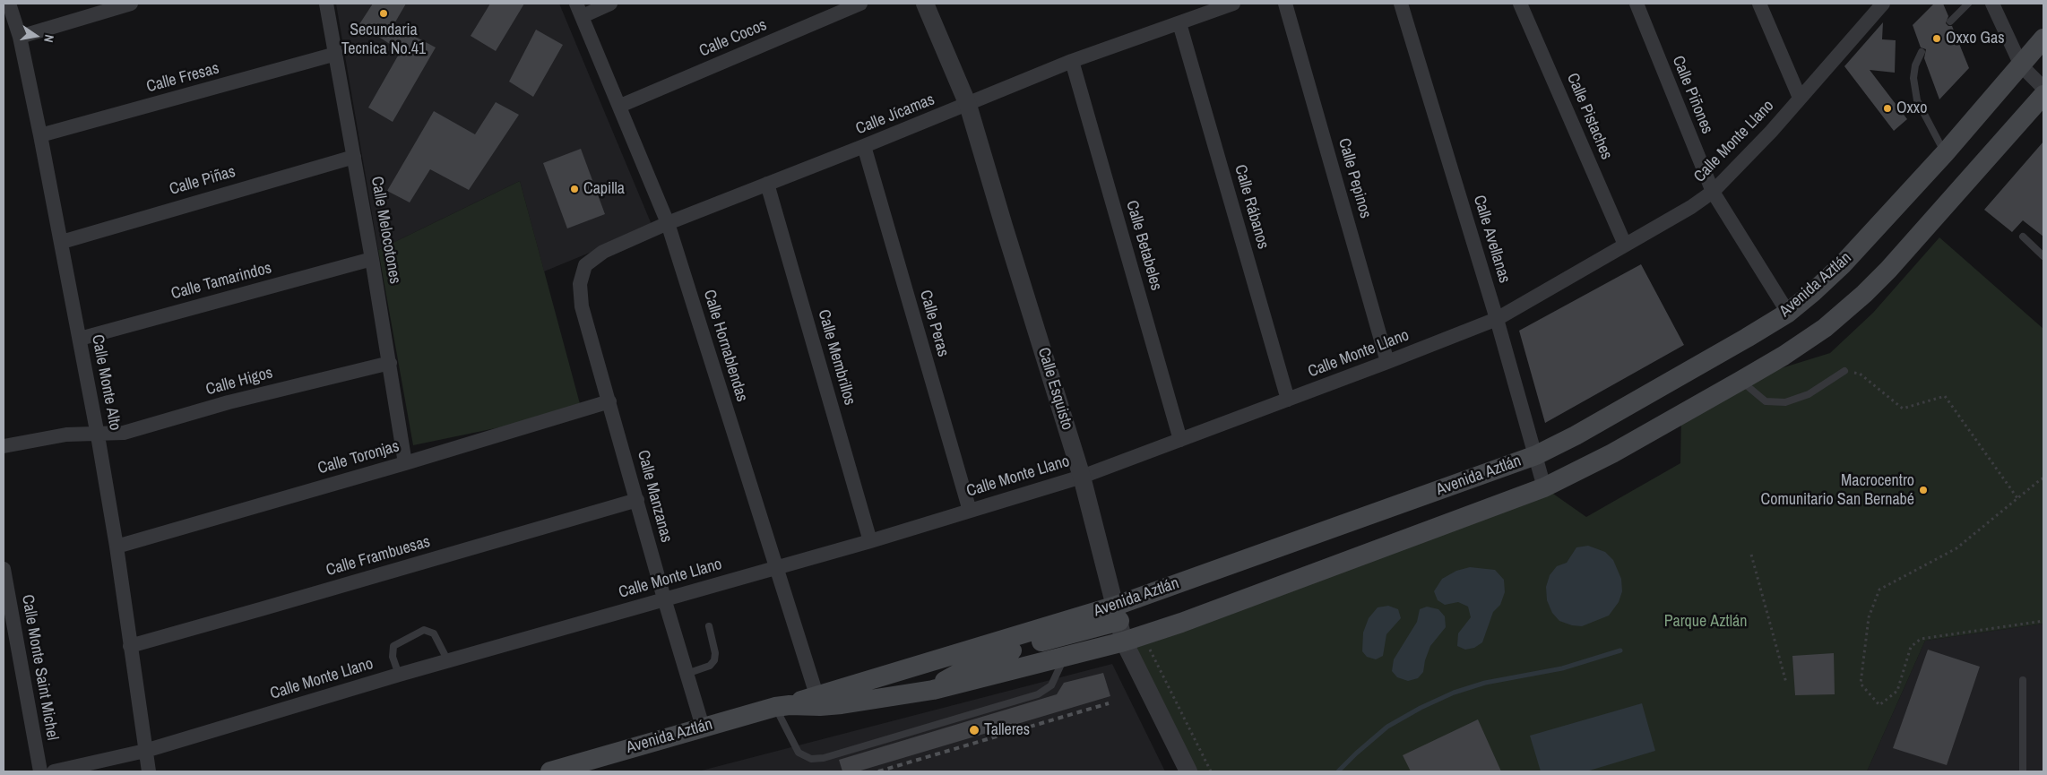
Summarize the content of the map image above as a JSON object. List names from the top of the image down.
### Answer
{
  "streets": {
    "main road": ["Avenida Aztlán"],
    "street": [
      "Calle Cocos",
      "Calle Fresas",
      "Calle Piñones",
      "Calle Jícamas",
      "Calle Pistaches",
      "Calle Monte Llano",
      "Calle Pepinos",
      "Calle Piñas",
      "Calle Rábanos",
      "Calle Melocotones",
      "Calle Avellanas",
      "Calle Betabeles",
      "Calle Tamarindos",
      "Calle Peras",
      "Calle Hornablendas",
      "Calle Membrillos",
      "Calle Higos",
      "Calle Monte Alto",
      "Calle Esquisto",
      "Calle Toronjas",
      "Calle Manzanas",
      "Calle Frambuesas",
      "Calle Monte Saint Michel"
    ]
  },
  "crossings": [
    ["Calle Cocos", "Calle Hornablendas"],
    ["Calle Fresas", "Calle Melocotones"],
    ["Calle Fresas", "Calle Monte Alto"],
    ["Calle Piñones", "Calle Monte Llano"],
    ["Calle Piñones", "Avenida Aztlán"],
    ["Calle Jícamas", "Calle Rábanos"],
    ["Calle Jícamas", "Calle Betabeles"],
    ["Calle Jícamas", "Calle Peras"],
    ["Calle Jícamas", "Calle Hornablendas"],
    ["Calle Jícamas", "Calle Membrillos"],
    ["Calle Jícamas", "Calle Esquisto"],
    ["Calle Jícamas", "Calle Manzanas"],
    ["Calle Pistaches", "Calle Monte Llano"],
    ["Calle Monte Llano", "Calle Pepinos"],
    ["Calle Monte Llano", "Calle Rábanos"],
    ["Calle Monte Llano", "Calle Avellanas"],
    ["Calle Monte Llano", "Calle Betabeles"],
    ["Calle Monte Llano", "Calle Peras"],
    ["Calle Monte Llano", "Calle Hornablendas"],
    ["Calle Monte Llano", "Calle Membrillos"],
    ["Calle Monte Llano", "Calle Monte Alto"],
    ["Calle Monte Llano", "Calle Esquisto"],
    ["Calle Monte Llano", "Calle Manzanas"],
    ["Calle Piñas", "Calle Melocotones"],
    ["Calle Piñas", "Calle Monte Alto"],
    ["Calle Melocotones", "Calle Tamarindos"],
    ["Calle Melocotones", "Calle Higos"],
    ["Calle Melocotones", "Calle Toronjas"],
    ["Calle Avellanas", "Avenida Aztlán"],
    ["Calle Tamarindos", "Calle Monte Alto"],
    ["Avenida Aztlán", "Calle Hornablendas"],
    ["Avenida Aztlán", "Calle Esquisto"],
    ["Avenida Aztlán", "Calle Manzanas"],
    ["Calle Higos", "Calle Monte Alto"],
    ["Calle Monte Alto", "Calle Toronjas"],
    ["Calle Monte Alto", "Calle Frambuesas"],
    ["Calle Toronjas", "Calle Manzanas"],
    ["Calle Manzanas", "Calle Frambuesas"]
  ],
  "parks": ["Parque Aztlán"],
  "places": [
    "Secundaria Tecnica No.41",
    "Oxxo Gas",
    "Oxxo",
    "Capilla",
    "Macrocentro Comunitario San Bernabé",
    "Talleres"
  ],
  "north": "right"
}
